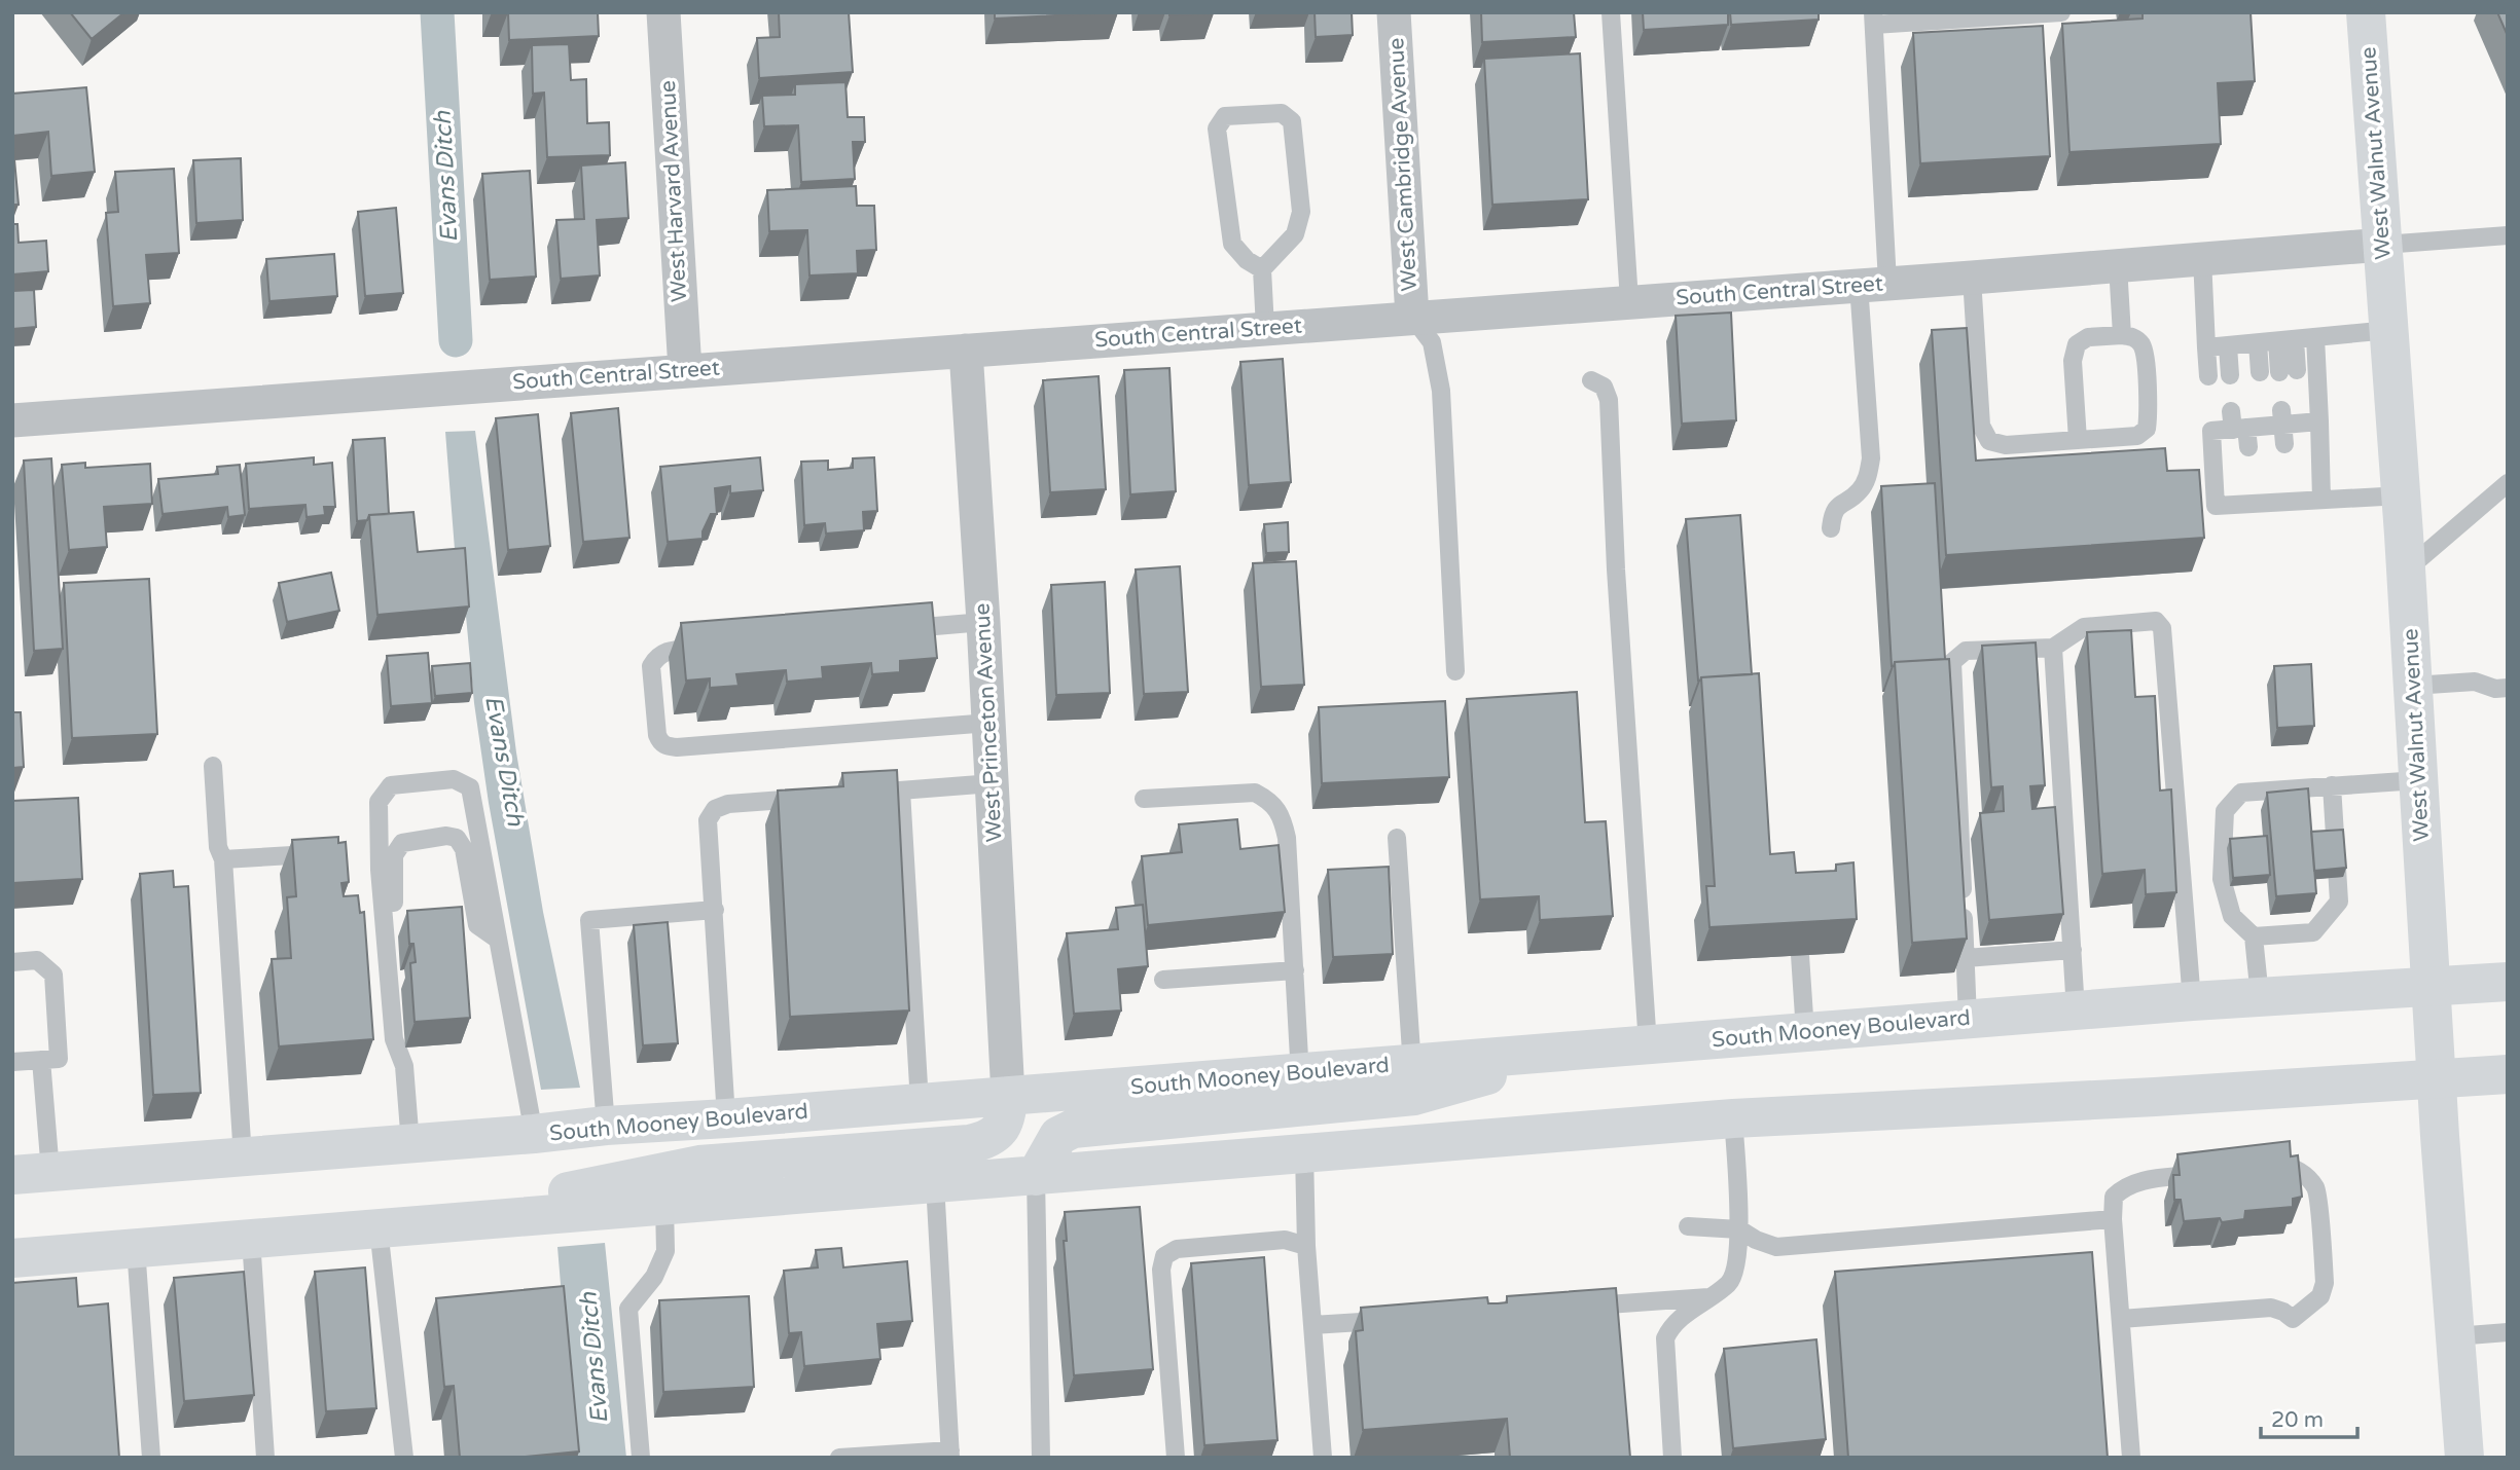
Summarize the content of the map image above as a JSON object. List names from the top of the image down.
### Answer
{
  "streets": {
    "main road": ["West Walnut Avenue", "South Mooney Boulevard"],
    "street": [
      "West Cambridge Avenue",
      "West Harvard Avenue",
      "South Central Street",
      "West Princeton Avenue"
    ]
  },
  "crossings": [
    ["West Walnut Avenue", "South Central Street"],
    ["West Walnut Avenue", "South Mooney Boulevard"],
    ["West Cambridge Avenue", "South Central Street"],
    ["West Harvard Avenue", "South Central Street"],
    ["South Central Street", "West Princeton Avenue"],
    ["West Princeton Avenue", "South Mooney Boulevard"]
  ],
  "water": ["Evans Ditch"],
  "scale_bar": "20 m"
}
